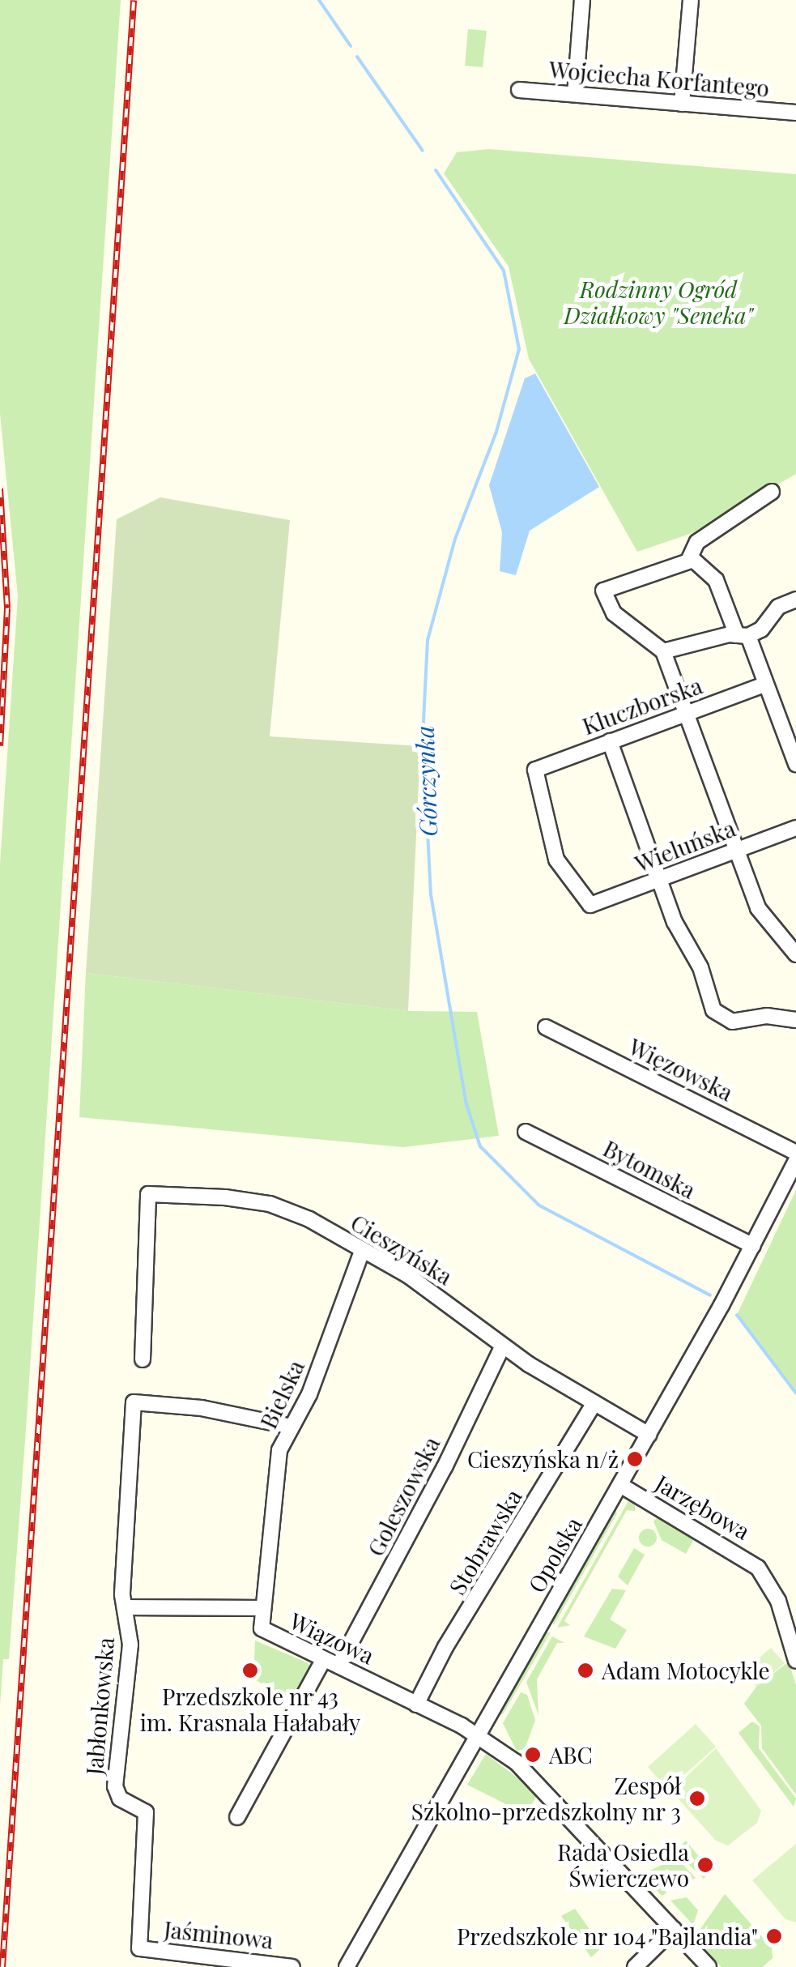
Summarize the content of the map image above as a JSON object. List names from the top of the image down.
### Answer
{
  "streets": {
    "street": [
      "Wojciecha Korfantego",
      "Kluczborska",
      "Wieluńska",
      "Więzowska",
      "Bytomska",
      "Cieszyńska",
      "Bielska",
      "Goleszowska",
      "Jarzębowa",
      "Stobrawska",
      "Opolska",
      "Wiązowa",
      "Jabłonkowska",
      "Jaśminowa"
    ]
  },
  "crossings": [
    ["Kluczborska", "Wieluńska"],
    ["Bytomska", "Opolska"],
    ["Cieszyńska", "Bielska"],
    ["Cieszyńska", "Goleszowska"],
    ["Cieszyńska", "Stobrawska"],
    ["Cieszyńska", "Opolska"],
    ["Bielska", "Wiązowa"],
    ["Bielska", "Jabłonkowska"],
    ["Goleszowska", "Wiązowa"],
    ["Jarzębowa", "Opolska"],
    ["Stobrawska", "Wiązowa"],
    ["Opolska", "Wiązowa"],
    ["Wiązowa", "Jabłonkowska"],
    ["Jabłonkowska", "Jaśminowa"]
  ],
  "water": ["Górczynka"],
  "parks": ["Rodzinny Ogród Działkowy \"Seneka\""],
  "places": [
    "Cieszyńska n/ż",
    "Przedszkole nr 43 im. Krasnala Hałabały",
    "Adam Motocykle",
    "ABC",
    "Zespół Szkolno-przedszkolny nr 3",
    "Rada Osiedla Świerczewo",
    "Przedszkole nr 104 \"Bajlandia\""
  ]
}
